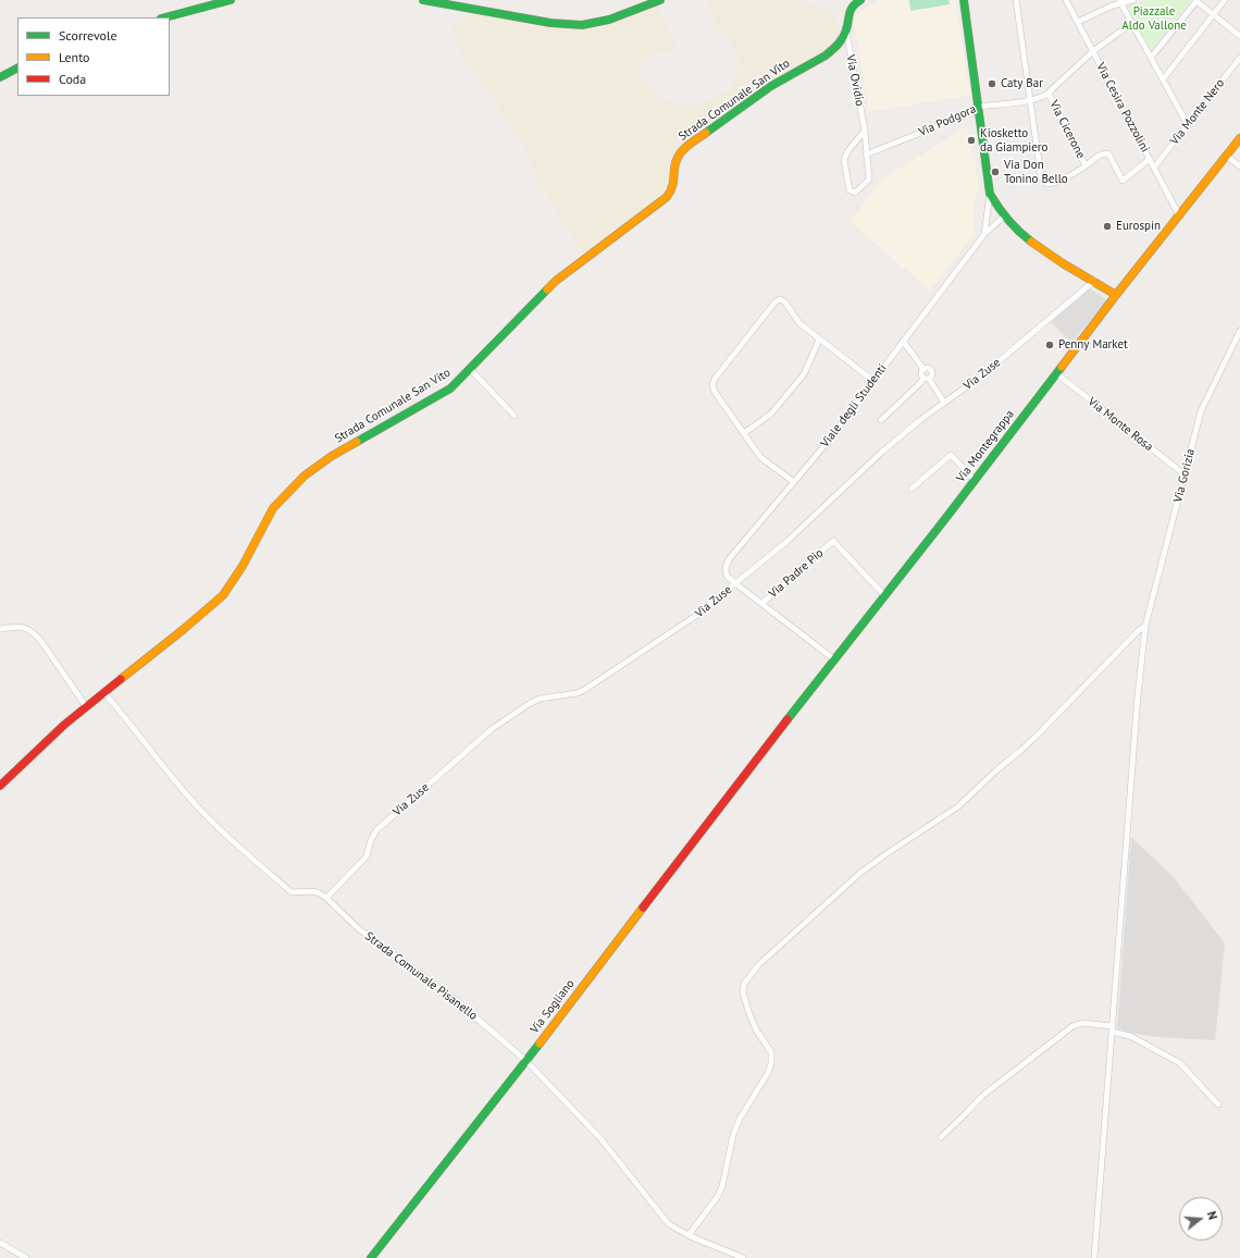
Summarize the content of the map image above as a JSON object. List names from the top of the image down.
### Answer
{
  "streets": {
    "main road": ["Strada Comunale San Vito", "Via Montegrappa", "Via Sogliano"],
    "street": [
      "Via Ovidio",
      "Via Cesira Pozzolini",
      "Via Monte Nero",
      "Via Podgora",
      "Via Cicerone",
      "Via Zuse",
      "Viale degli Studenti",
      "Via Monte Rosa",
      "Via Gorizia",
      "Via Padre Pio",
      "Strada Comunale Pisanello"
    ]
  },
  "crossings": [
    ["Via Ovidio", "Strada Comunale San Vito"],
    ["Via Ovidio", "Via Podgora"],
    ["Strada Comunale San Vito", "Strada Comunale Pisanello"],
    ["Via Cesira Pozzolini", "Via Monte Nero"],
    ["Via Cesira Pozzolini", "Via Podgora"],
    ["Via Cesira Pozzolini", "Via Montegrappa"],
    ["Via Podgora", "Via Cicerone"],
    ["Via Zuse", "Viale degli Studenti"],
    ["Via Zuse", "Strada Comunale Pisanello"],
    ["Via Monte Rosa", "Via Montegrappa"],
    ["Via Monte Rosa", "Via Gorizia"],
    ["Via Montegrappa", "Via Padre Pio"],
    ["Via Montegrappa", "Via Sogliano"],
    ["Strada Comunale Pisanello", "Via Sogliano"]
  ],
  "parks": ["Piazzale Aldo Vallone"],
  "places": [
    "Caty Bar",
    "Kiosketto da Giampiero",
    "Via Don Tonino Bello",
    "Eurospin",
    "Penny Market"
  ],
  "legend": ["Scorrevole", "Lento", "Coda"],
  "north": "right"
}
